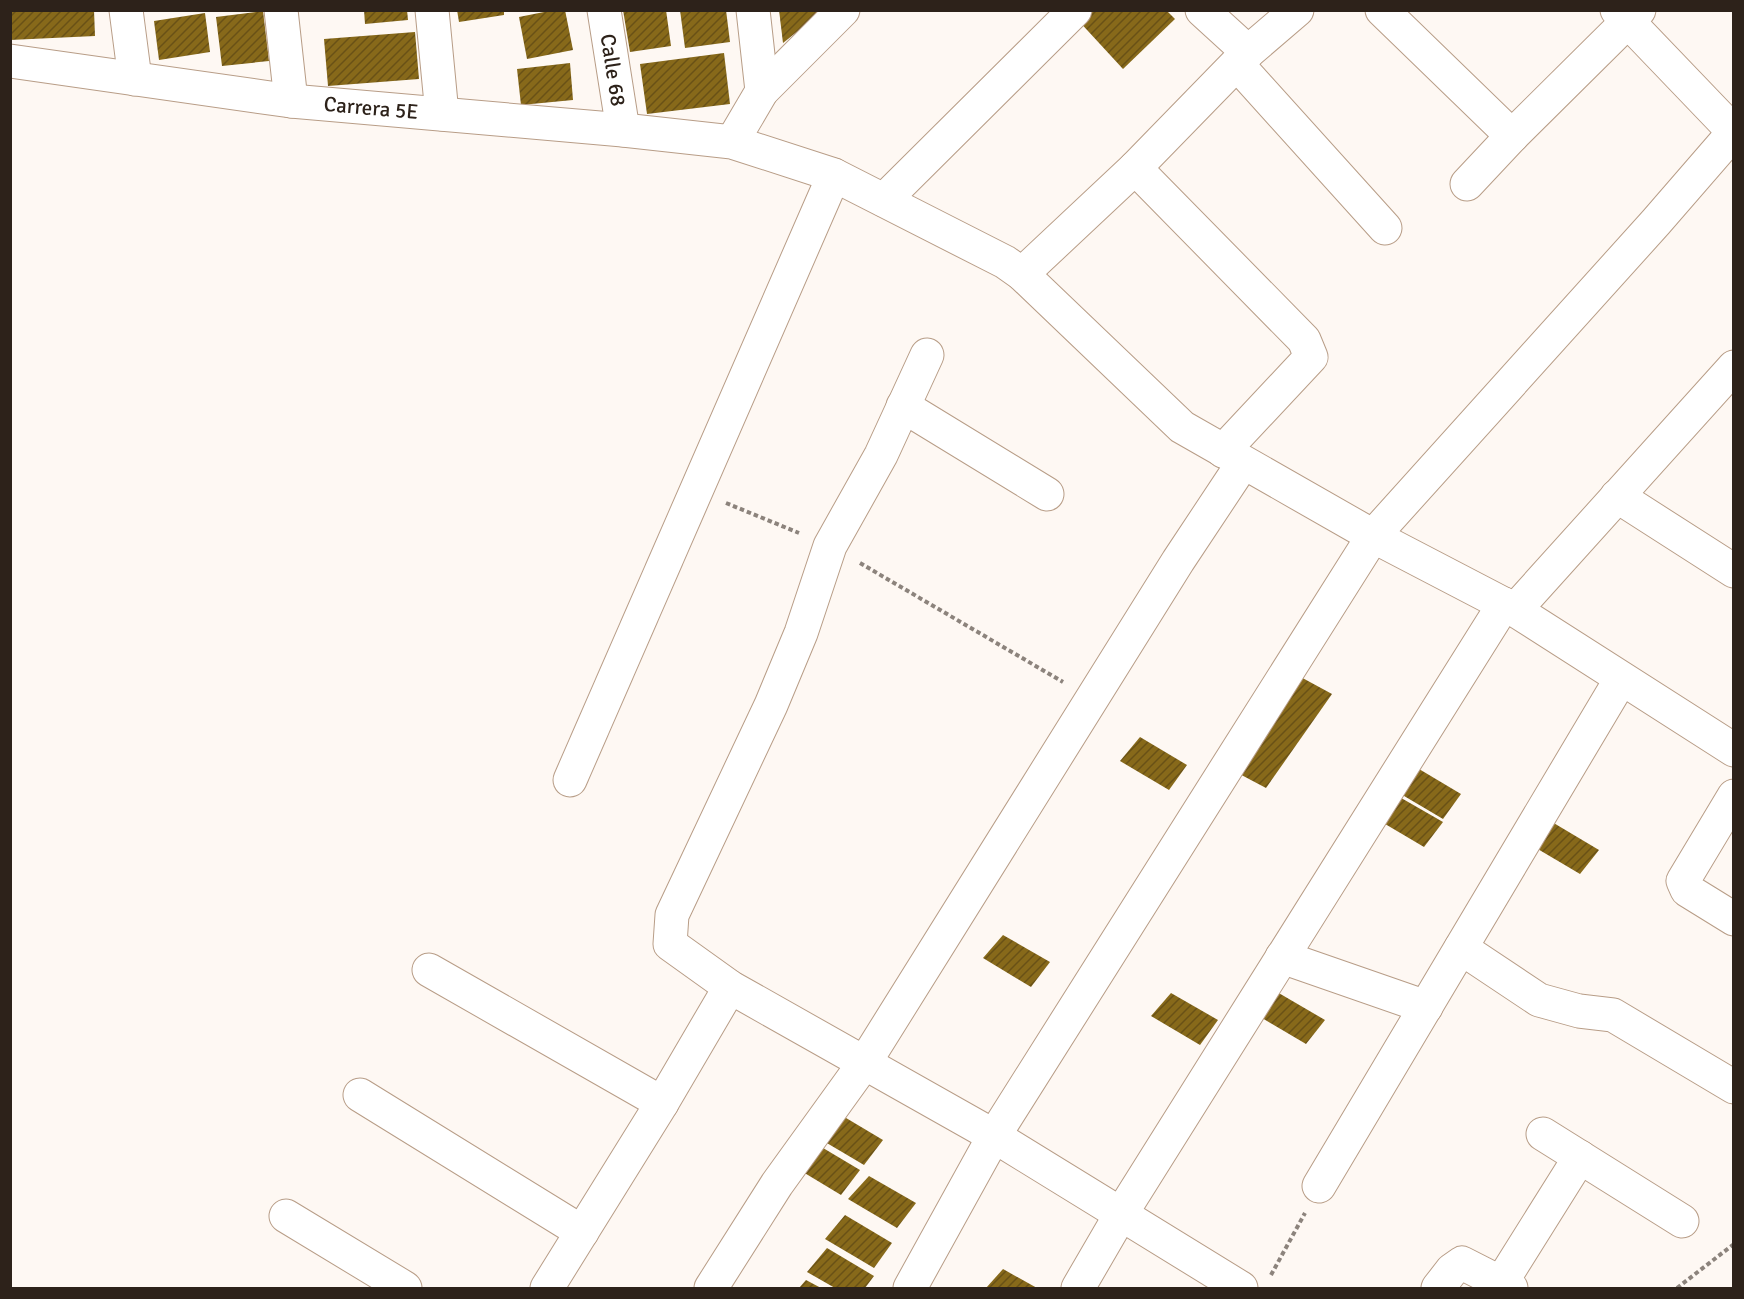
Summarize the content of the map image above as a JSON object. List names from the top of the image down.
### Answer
{
  "streets": {
    "street": ["Calle 68", "Carrera 5E"]
  },
  "crossings": [
    ["Calle 68", "Carrera 5E"]
  ]
}
